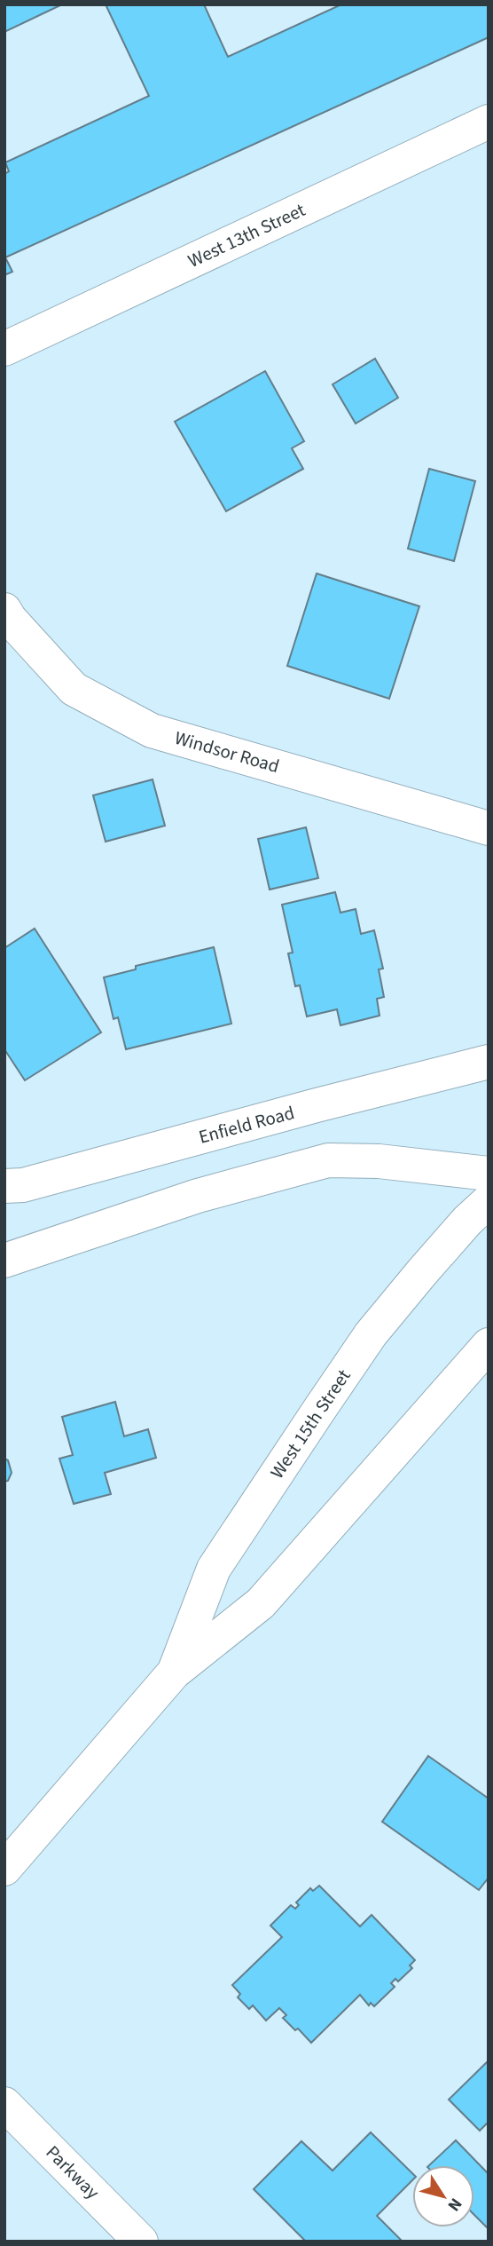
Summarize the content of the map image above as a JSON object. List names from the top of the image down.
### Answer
{
  "streets": {
    "main road": [
      "West 13th Street",
      "Windsor Road",
      "Enfield Road",
      "West 15th Street",
      "Parkway"
    ]
  },
  "north": "bottom right"
}
